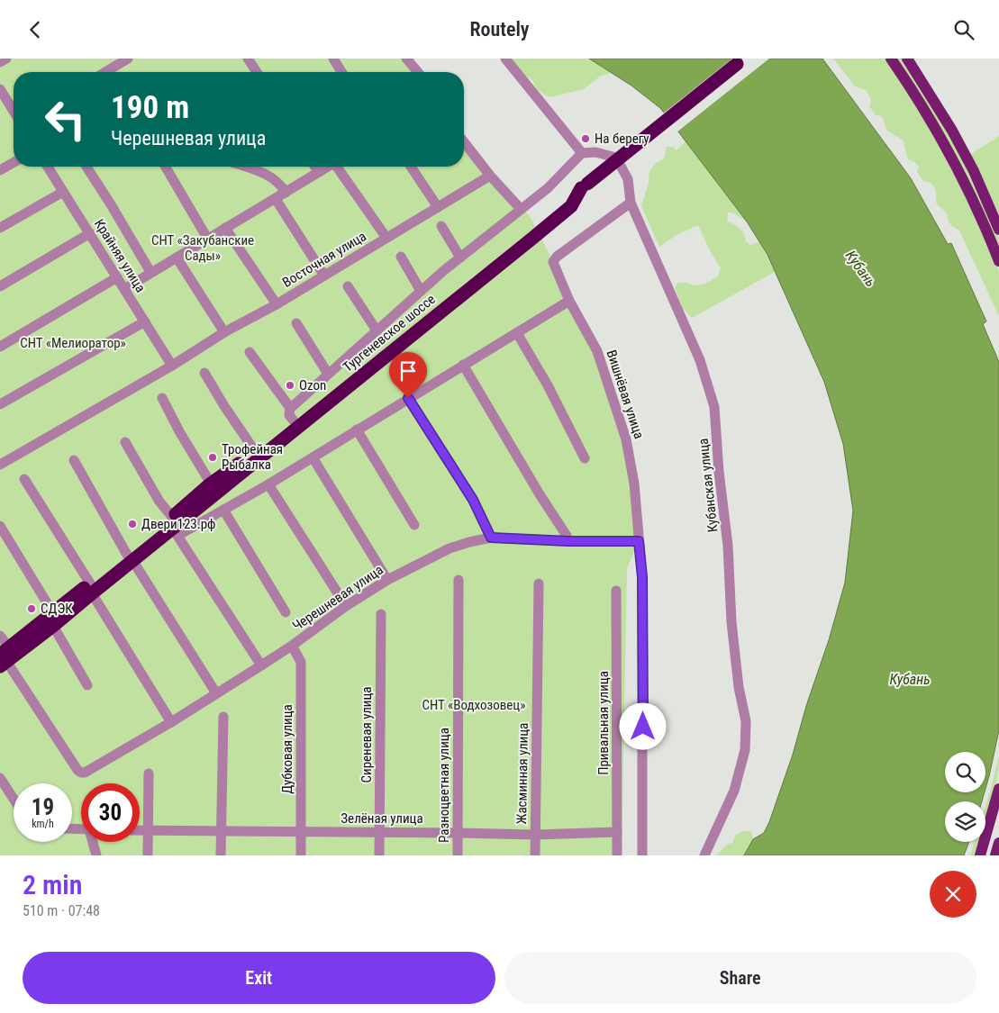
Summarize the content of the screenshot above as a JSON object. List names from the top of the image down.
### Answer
{
  "streets": {
    "highway": ["Тургеневское шоссе"],
    "street": [
      "Крайняя улица",
      "Восточная улица",
      "Вишнёвая улица",
      "Кубанская улица",
      "Черешневая улица",
      "Привальная улица",
      "Сиреневая улица",
      "Дубковая улица",
      "Жасминная улица",
      "Разноцветная улица",
      "Зелёная улица"
    ]
  },
  "crossings": [
    ["Крайняя улица", "Восточная улица"],
    ["Тургеневское шоссе", "Черешневая улица"],
    ["Вишнёвая улица", "Кубанская улица"],
    ["Вишнёвая улица", "Черешневая улица"],
    ["Черешневая улица", "Дубковая улица"],
    ["Привальная улица", "Зелёная улица"],
    ["Сиреневая улица", "Зелёная улица"],
    ["Дубковая улица", "Зелёная улица"],
    ["Жасминная улица", "Зелёная улица"],
    ["Разноцветная улица", "Зелёная улица"]
  ],
  "water": ["Кубань"],
  "parks": ["СНТ «Закубанские Сады»", "СНТ «Мелиоратор»", "СНТ «Водхозовец»"],
  "places": [
    "На берегу",
    "Ozon",
    "Трофейная Рыбалка",
    "Двери123.рф",
    "СДЭК"
  ],
  "page": {
    "header": "Routely",
    "turn": ["190 m", "Черешневая улица"],
    "speed": "19 km/h",
    "limit": "30",
    "heading": ["2 min", "510 m · 07:48"],
    "buttons": ["Exit", "Share"]
  }
}
